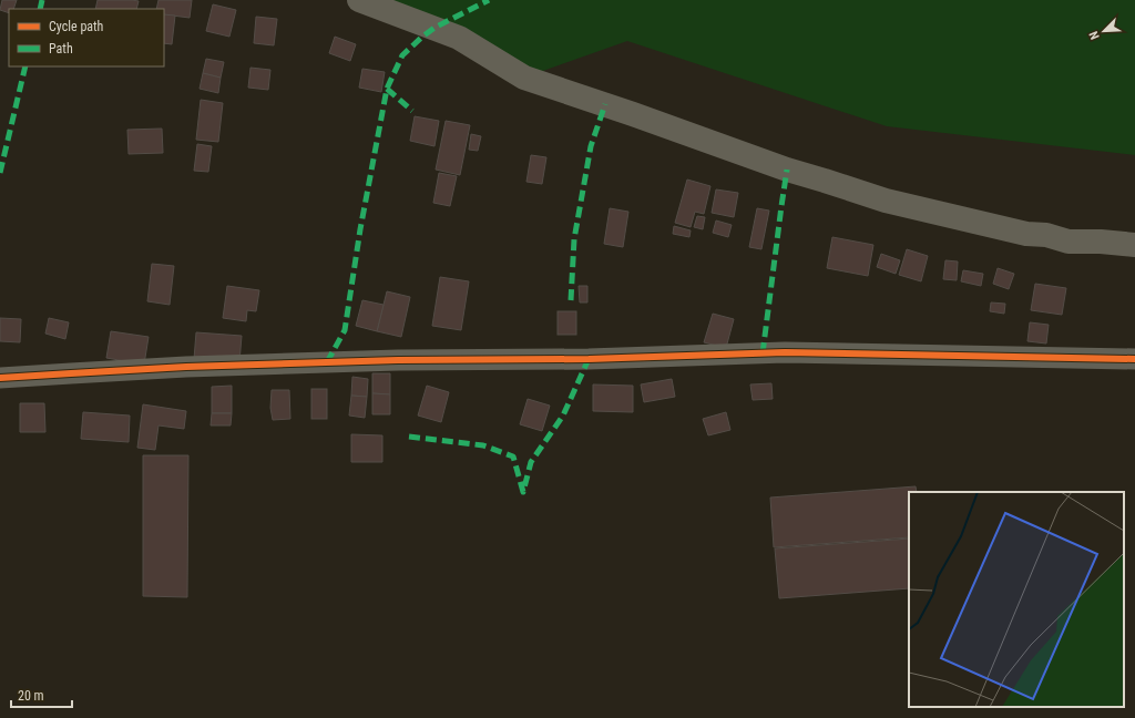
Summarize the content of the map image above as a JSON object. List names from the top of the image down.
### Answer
{
  "legend": ["Cycle path", "Path"],
  "scale_bar": "20 m",
  "north": "bottom left"
}
